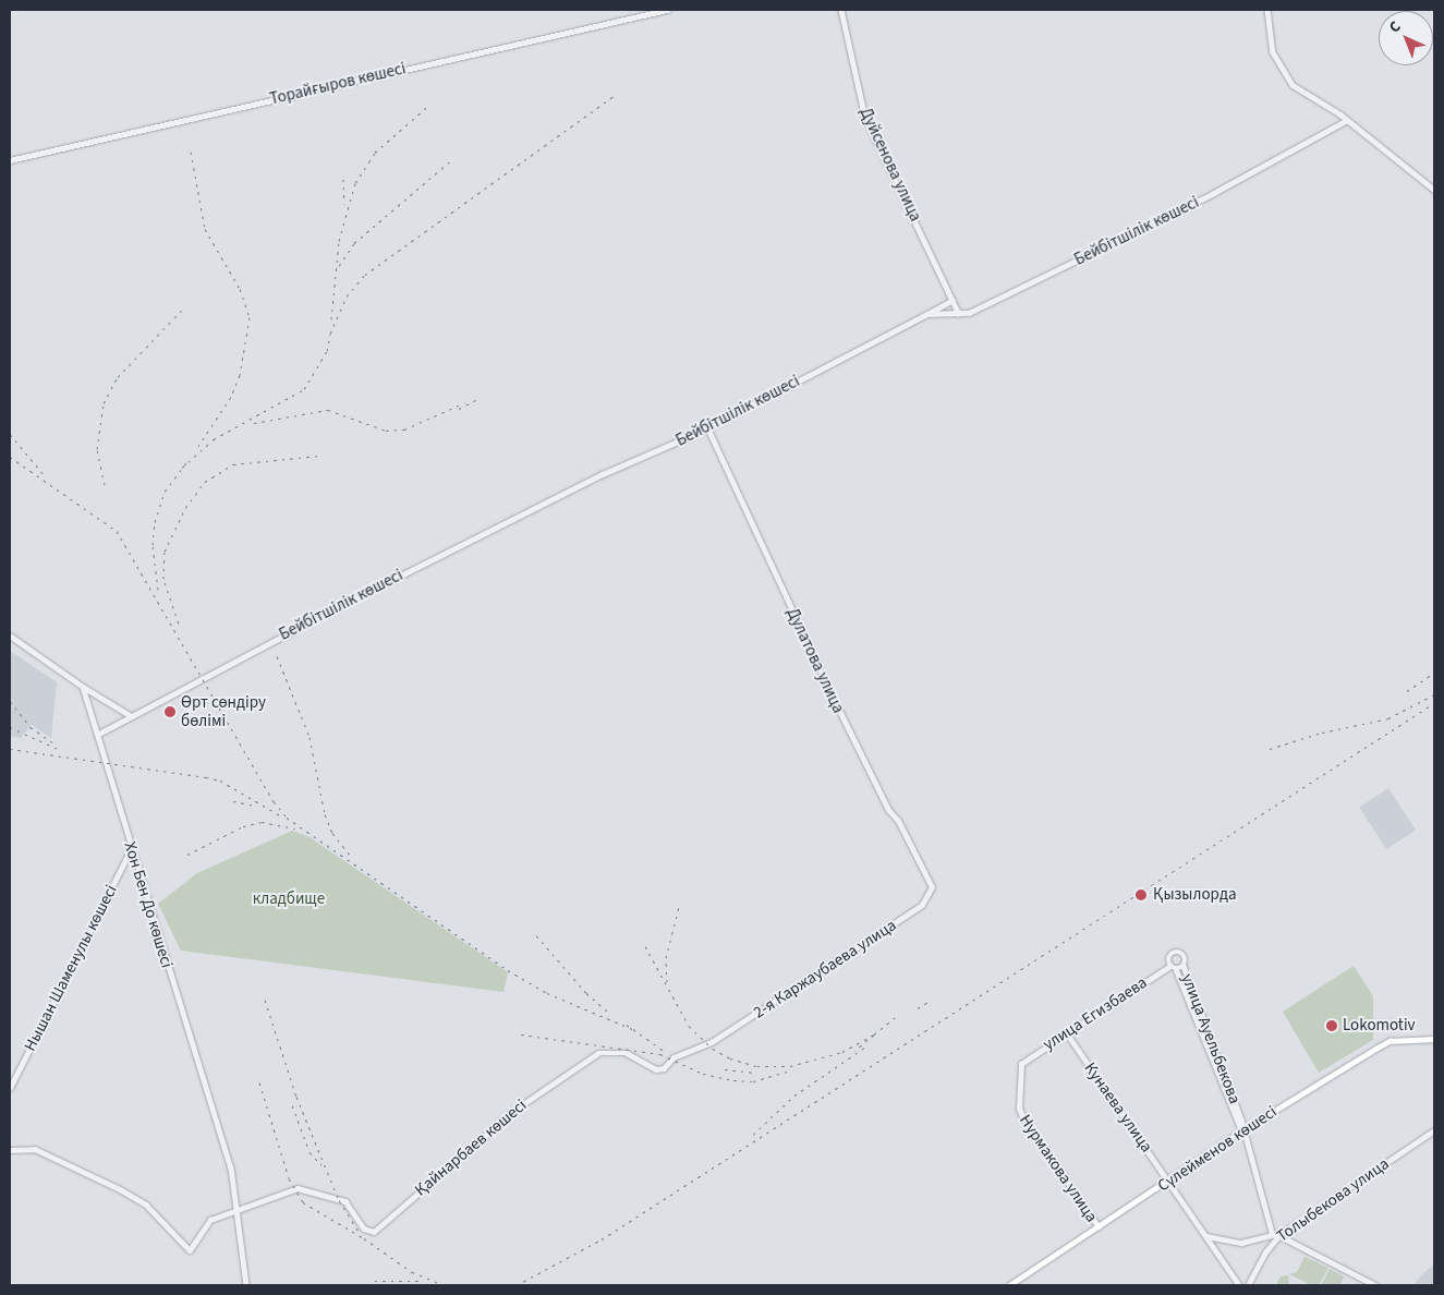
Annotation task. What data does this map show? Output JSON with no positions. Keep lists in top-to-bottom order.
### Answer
{
  "streets": {
    "main road": ["Сүлейменов көшесі"],
    "street": [
      "Торайғыров көшесі",
      "Дуйсенова улица",
      "Бейбітшілік көшесі",
      "Дулатова улица",
      "Хон Бен До көшесі",
      "Нышан Шаменулы көшесі",
      "2-я Каржаубаева улица",
      "улица Егизбаева",
      "улица Ауельбекова",
      "Кунаева улица",
      "Қайнарбаев көшесі",
      "Нурмакова улица",
      "Толыбекова улица"
    ]
  },
  "crossings": [
    ["Дуйсенова улица", "Бейбітшілік көшесі"],
    ["Бейбітшілік көшесі", "Дулатова улица"],
    ["Бейбітшілік көшесі", "Хон Бен До көшесі"],
    ["Дулатова улица", "2-я Каржаубаева улица"],
    ["Хон Бен До көшесі", "Нышан Шаменулы көшесі"],
    ["Хон Бен До көшесі", "Қайнарбаев көшесі"],
    ["2-я Каржаубаева улица", "Қайнарбаев көшесі"],
    ["улица Егизбаева", "улица Ауельбекова"],
    ["улица Егизбаева", "Кунаева улица"],
    ["улица Егизбаева", "Нурмакова улица"],
    ["улица Ауельбекова", "Сүлейменов көшесі"],
    ["улица Ауельбекова", "Толыбекова улица"],
    ["Кунаева улица", "Сүлейменов көшесі"],
    ["Сүлейменов көшесі", "Нурмакова улица"]
  ],
  "parks": ["кладбище"],
  "places": ["Өрт сөндіру бөлімі", "Қызылорда", "Lokomotiv"],
  "north": "top left"
}
